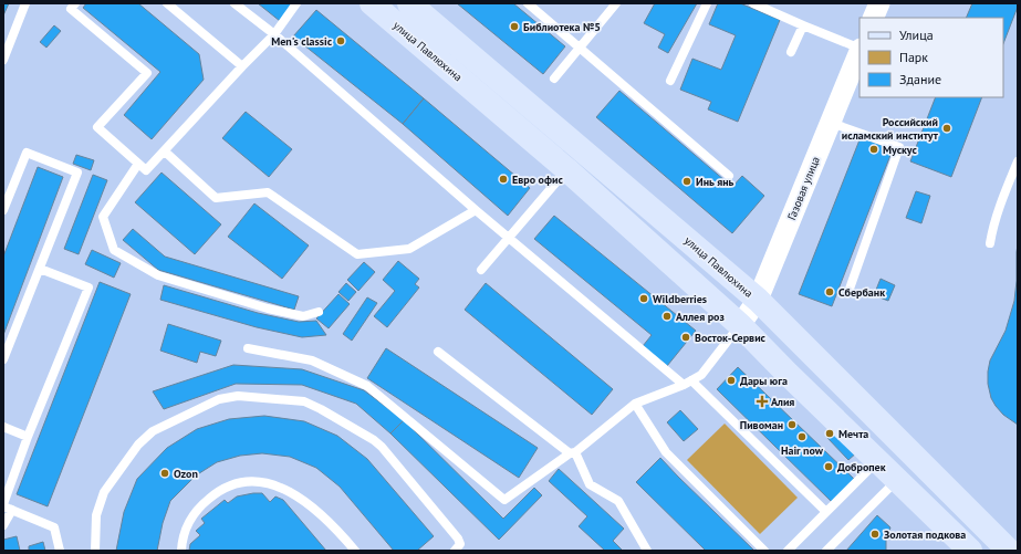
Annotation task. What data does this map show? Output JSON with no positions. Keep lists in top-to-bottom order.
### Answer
{
  "streets": {
    "main road": ["улица Павлюхина"],
    "street": ["Газовая улица"]
  },
  "crossings": [
    ["улица Павлюхина", "Газовая улица"]
  ],
  "places": {
    "other": [
      "Библиотека №5",
      "Men's classic",
      "Российский исламский институт",
      "Мускус",
      "Евро офис",
      "Инь янь",
      "Сбербанк",
      "Wildberries",
      "Аллея роз",
      "Восток-Сервис",
      "Дары юга",
      "Пивоман",
      "Мечта",
      "Hair now",
      "Добропек",
      "Ozon",
      "Золотая подкова"
    ],
    "health": ["Алия"]
  },
  "legend": ["Улица", "Парк", "Здание"]
}
